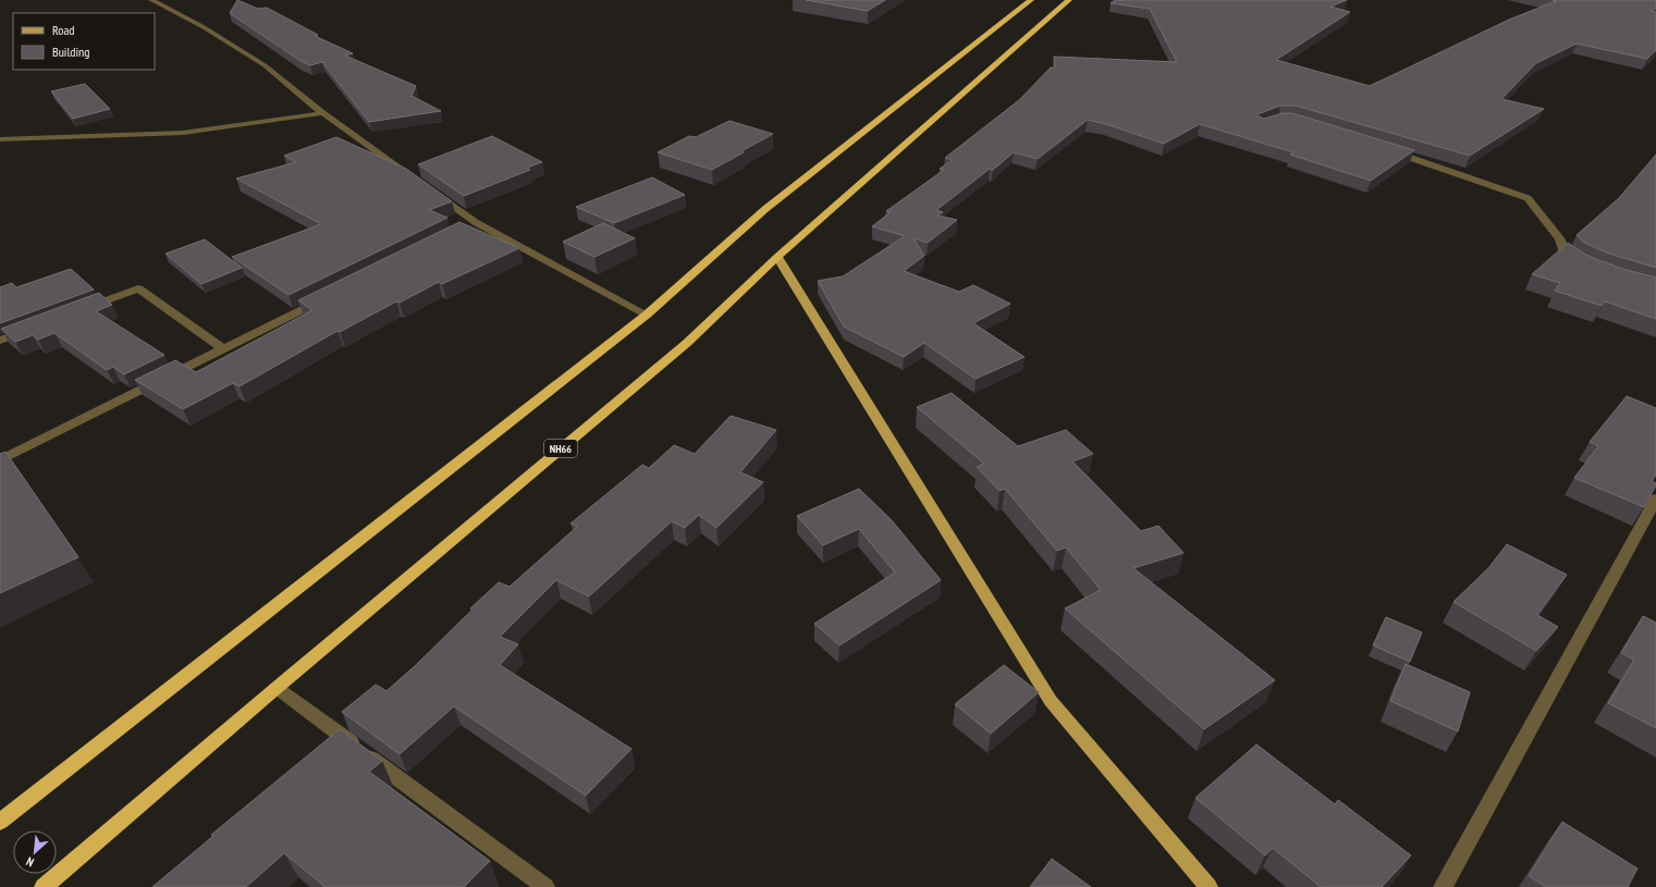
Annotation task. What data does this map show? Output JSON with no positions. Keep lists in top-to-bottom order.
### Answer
{
  "streets": {
    "highway": ["NH66"]
  },
  "legend": ["Road", "Building"],
  "north": "bottom left"
}
